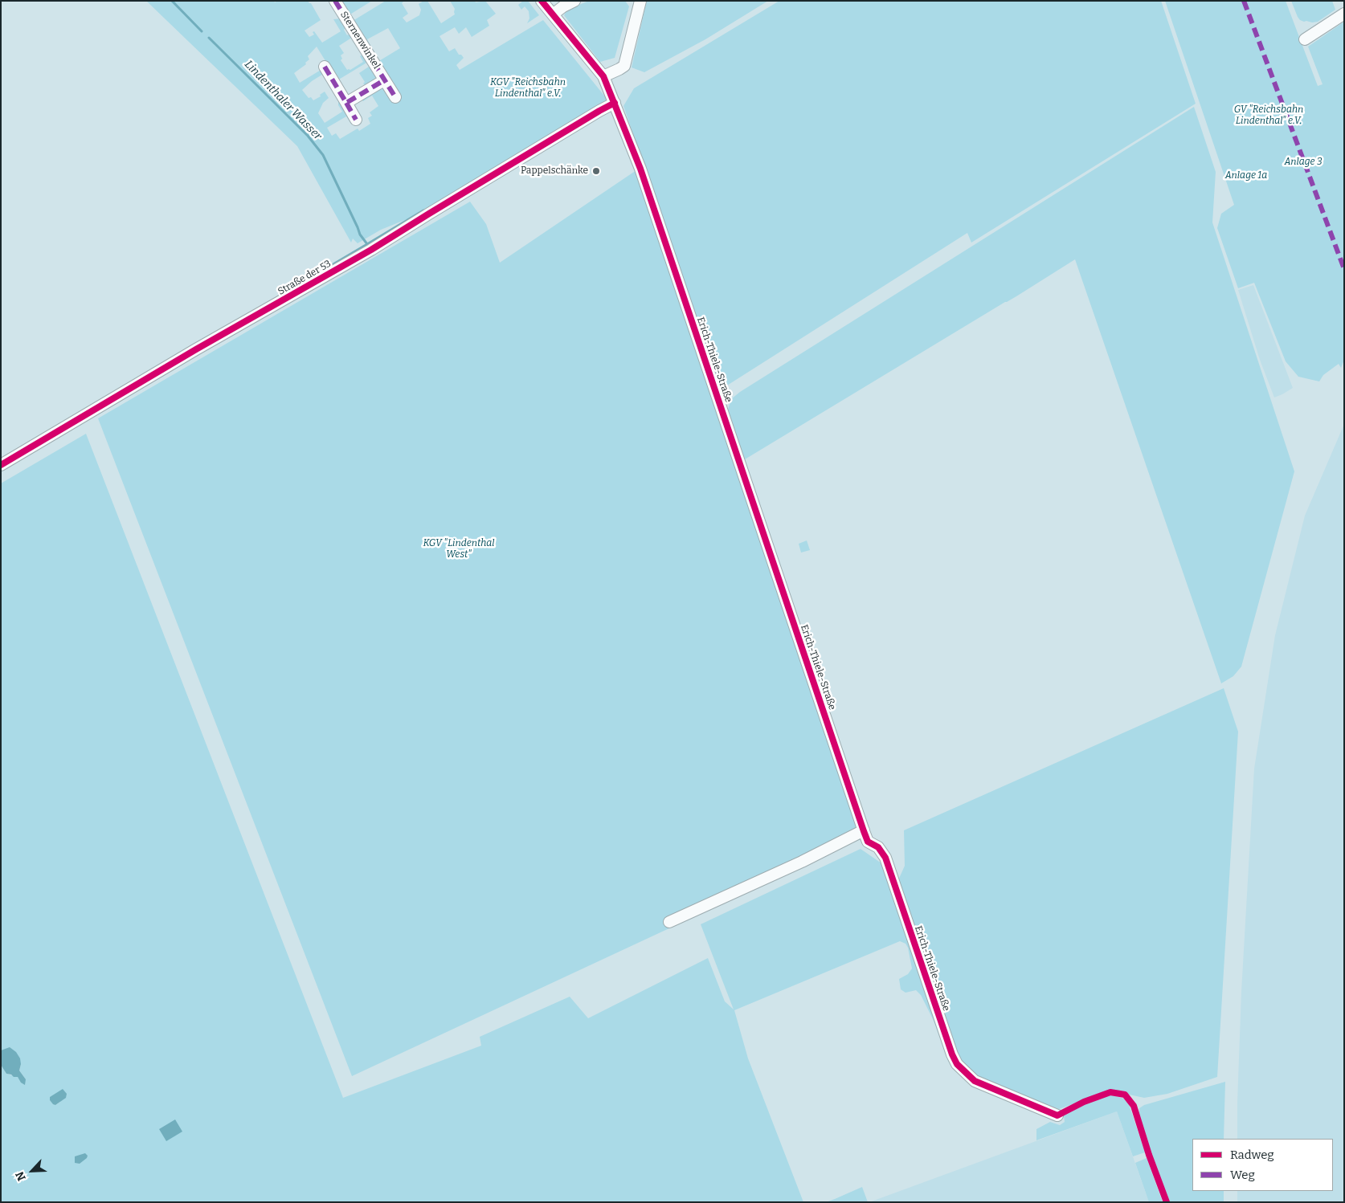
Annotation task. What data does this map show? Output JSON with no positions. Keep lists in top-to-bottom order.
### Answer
{
  "streets": {
    "street": ["Sternenwinkel", "Straße der 53", "Erich-Thiele-Straße"]
  },
  "crossings": [
    ["Straße der 53", "Erich-Thiele-Straße"]
  ],
  "water": ["Lindenthaler Wasser"],
  "parks": [
    "KGV \"Reichsbahn Lindenthal\" e.V.",
    "GV \"Reichsbahn Lindenthal\" e.V.",
    "Anlage 3",
    "Anlage 1a",
    "KGV \"Lindenthal West\""
  ],
  "places": ["Pappelschänke"],
  "legend": ["Radweg", "Weg"],
  "north": "bottom left"
}
